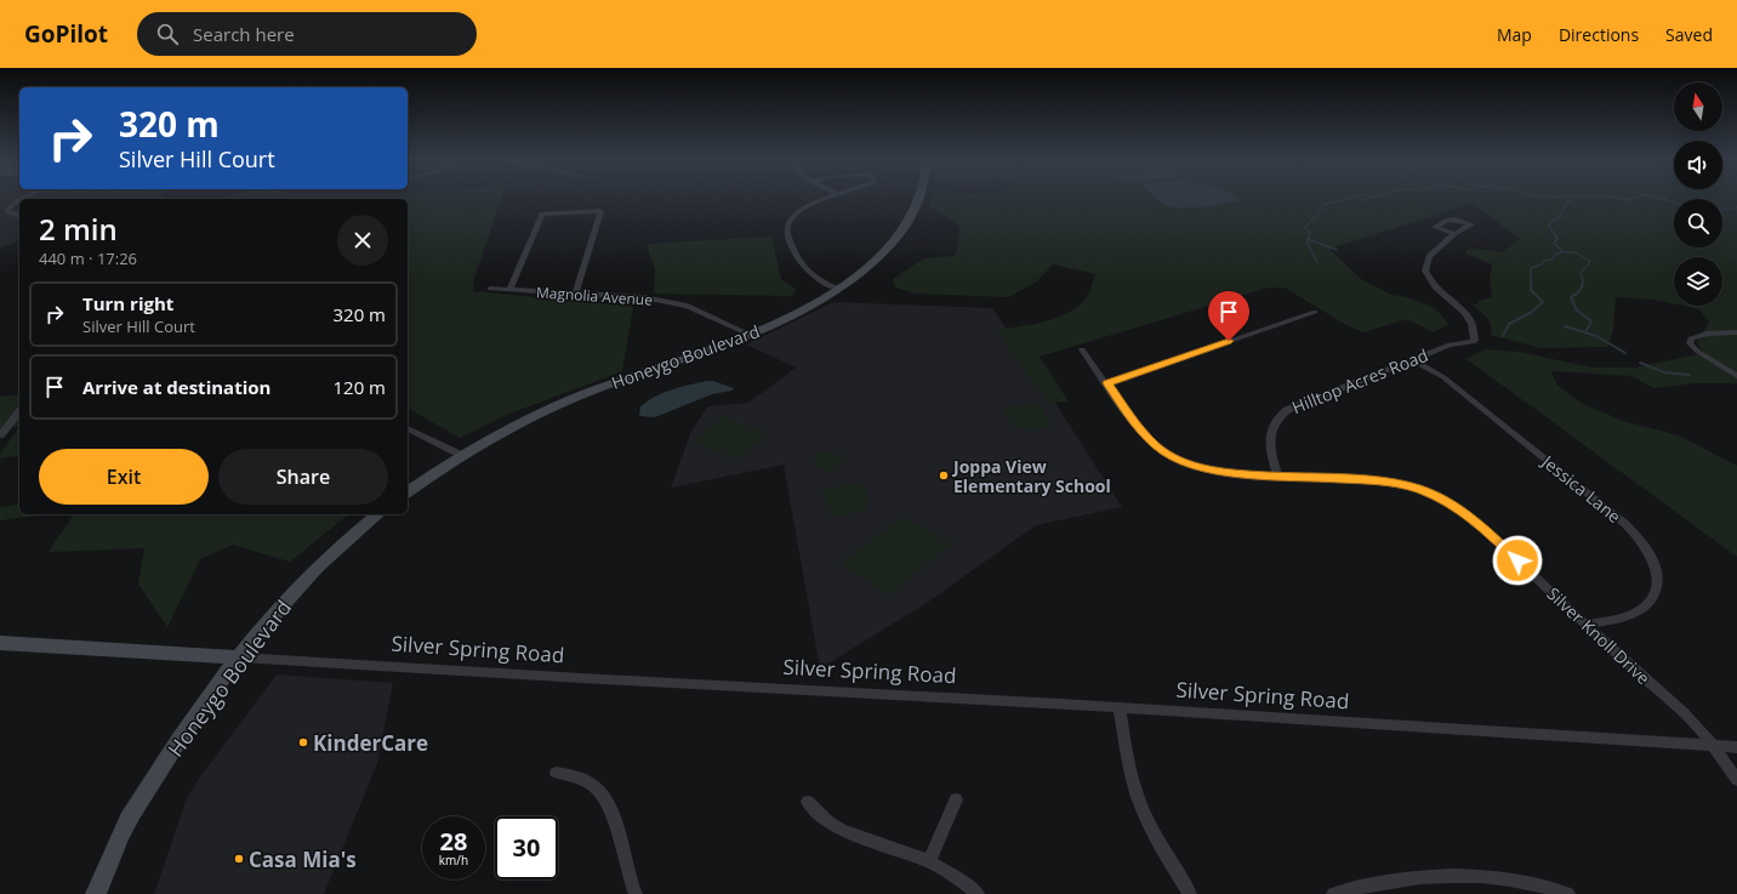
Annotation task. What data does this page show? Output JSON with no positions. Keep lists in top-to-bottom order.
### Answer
{
  "streets": {
    "main road": ["Honeygo Boulevard", "Silver Spring Road"],
    "street": [
      "Magnolia Avenue",
      "Hilltop Acres Road",
      "Jessica Lane",
      "Silver Knoll Drive"
    ]
  },
  "crossings": [
    ["Magnolia Avenue", "Honeygo Boulevard"],
    ["Honeygo Boulevard", "Silver Spring Road"],
    ["Hilltop Acres Road", "Jessica Lane"],
    ["Hilltop Acres Road", "Silver Knoll Drive"],
    ["Jessica Lane", "Silver Knoll Drive"],
    ["Silver Knoll Drive", "Silver Spring Road"]
  ],
  "places": ["Joppa View Elementary School", "KinderCare", "Casa Mia's"],
  "north": "top",
  "page": {
    "header": "GoPilot",
    "search": "Search here",
    "nav": ["Map", "Directions", "Saved"],
    "turn": ["320 m", "Silver Hill Court"],
    "heading": ["2 min", "440 m · 17:26"],
    "list": [
      {
        "name": "Turn right",
        "note": "Silver Hill Court",
        "value": "320 m"
      },
      {
        "name": "Arrive at destination",
        "value": "120 m"
      }
    ],
    "buttons": ["Exit", "Share"],
    "speed": "28 km/h",
    "limit": "30"
  }
}
